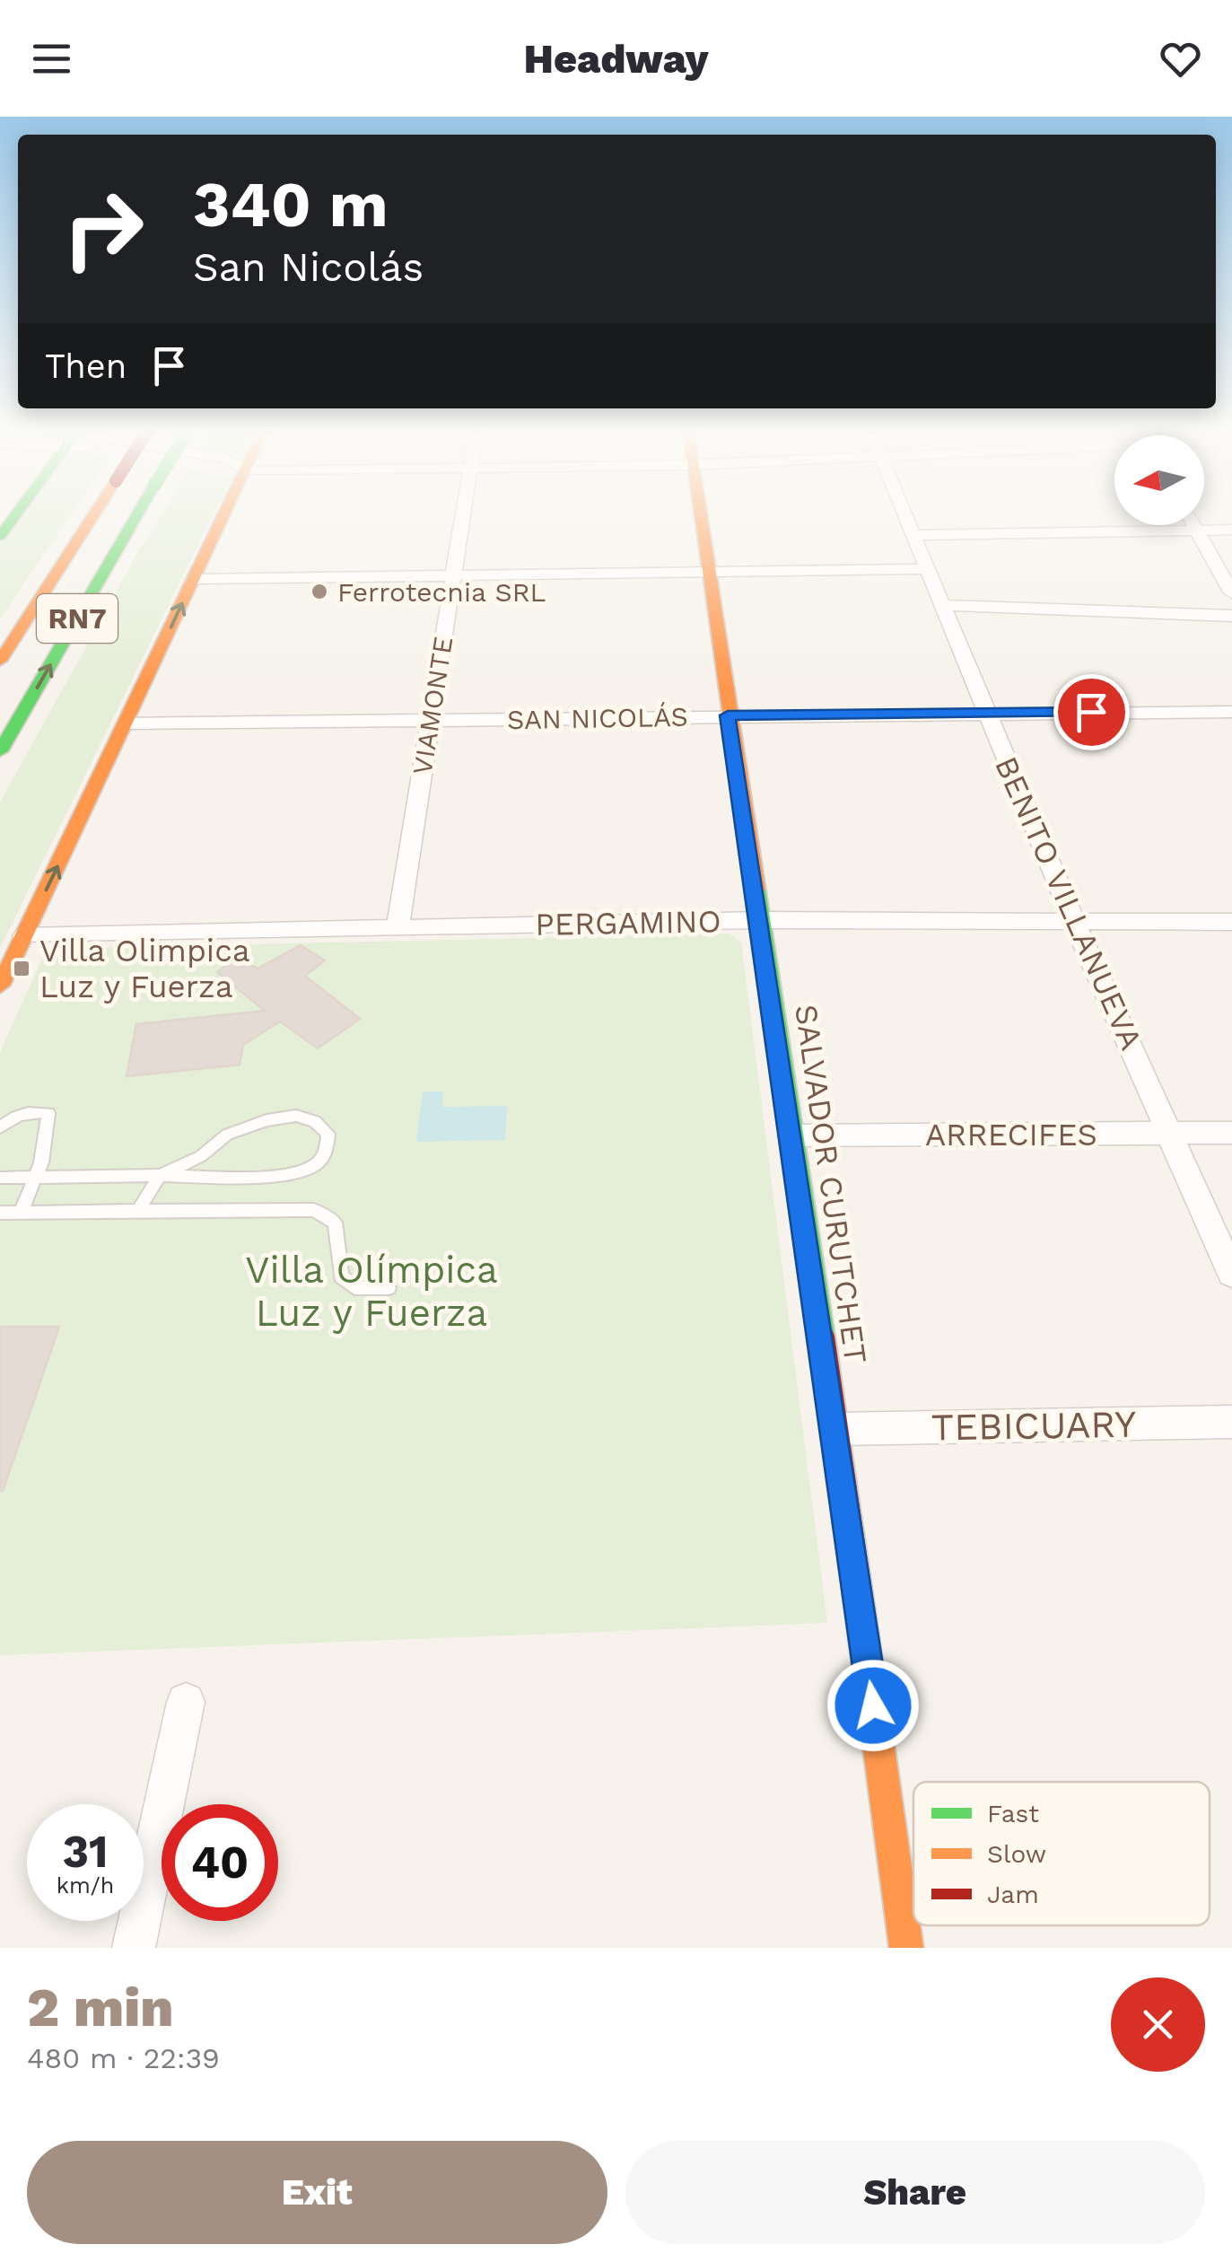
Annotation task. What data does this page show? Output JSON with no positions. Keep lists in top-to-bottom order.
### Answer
{
  "streets": {
    "main road": ["RN7", "SALVADOR CURUTCHET"],
    "street": [
      "VIAMONTE",
      "SAN NICOLÁS",
      "BENITO VILLANUEVA",
      "PERGAMINO",
      "ARRECIFES",
      "TEBICUARY"
    ]
  },
  "crossings": [
    ["VIAMONTE", "SAN NICOLÁS"],
    ["VIAMONTE", "PERGAMINO"],
    ["SAN NICOLÁS", "BENITO VILLANUEVA"],
    ["SAN NICOLÁS", "SALVADOR CURUTCHET"],
    ["BENITO VILLANUEVA", "PERGAMINO"],
    ["BENITO VILLANUEVA", "ARRECIFES"],
    ["PERGAMINO", "SALVADOR CURUTCHET"],
    ["ARRECIFES", "SALVADOR CURUTCHET"],
    ["SALVADOR CURUTCHET", "TEBICUARY"]
  ],
  "parks": ["Villa Olímpica Luz y Fuerza"],
  "places": {
    "other": ["Ferrotecnia SRL"],
    "transit": ["Villa Olimpica Luz y Fuerza"]
  },
  "legend": ["Fast", "Slow", "Jam"],
  "north": "left",
  "page": {
    "header": "Headway",
    "turn": ["340 m", "San Nicolás"],
    "then": "Then",
    "speed": "31 km/h",
    "limit": "40",
    "heading": ["2 min", "480 m · 22:39"],
    "buttons": ["Exit", "Share"]
  }
}
